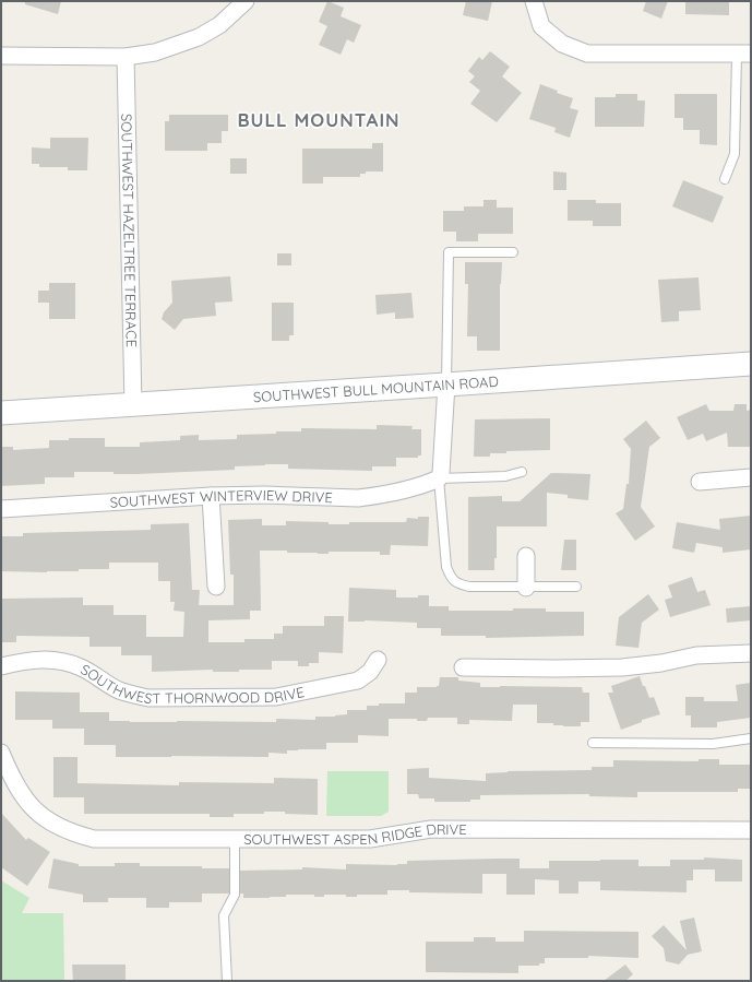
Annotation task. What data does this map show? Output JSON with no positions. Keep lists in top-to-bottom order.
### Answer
{
  "streets": {
    "main road": ["SOUTHWEST BULL MOUNTAIN ROAD"],
    "street": [
      "SOUTHWEST HAZELTREE TERRACE",
      "SOUTHWEST WINTERVIEW DRIVE",
      "SOUTHWEST THORNWOOD DRIVE",
      "SOUTHWEST ASPEN RIDGE DRIVE"
    ]
  },
  "crossings": [
    ["SOUTHWEST HAZELTREE TERRACE", "SOUTHWEST BULL MOUNTAIN ROAD"]
  ],
  "districts": ["BULL MOUNTAIN"]
}
